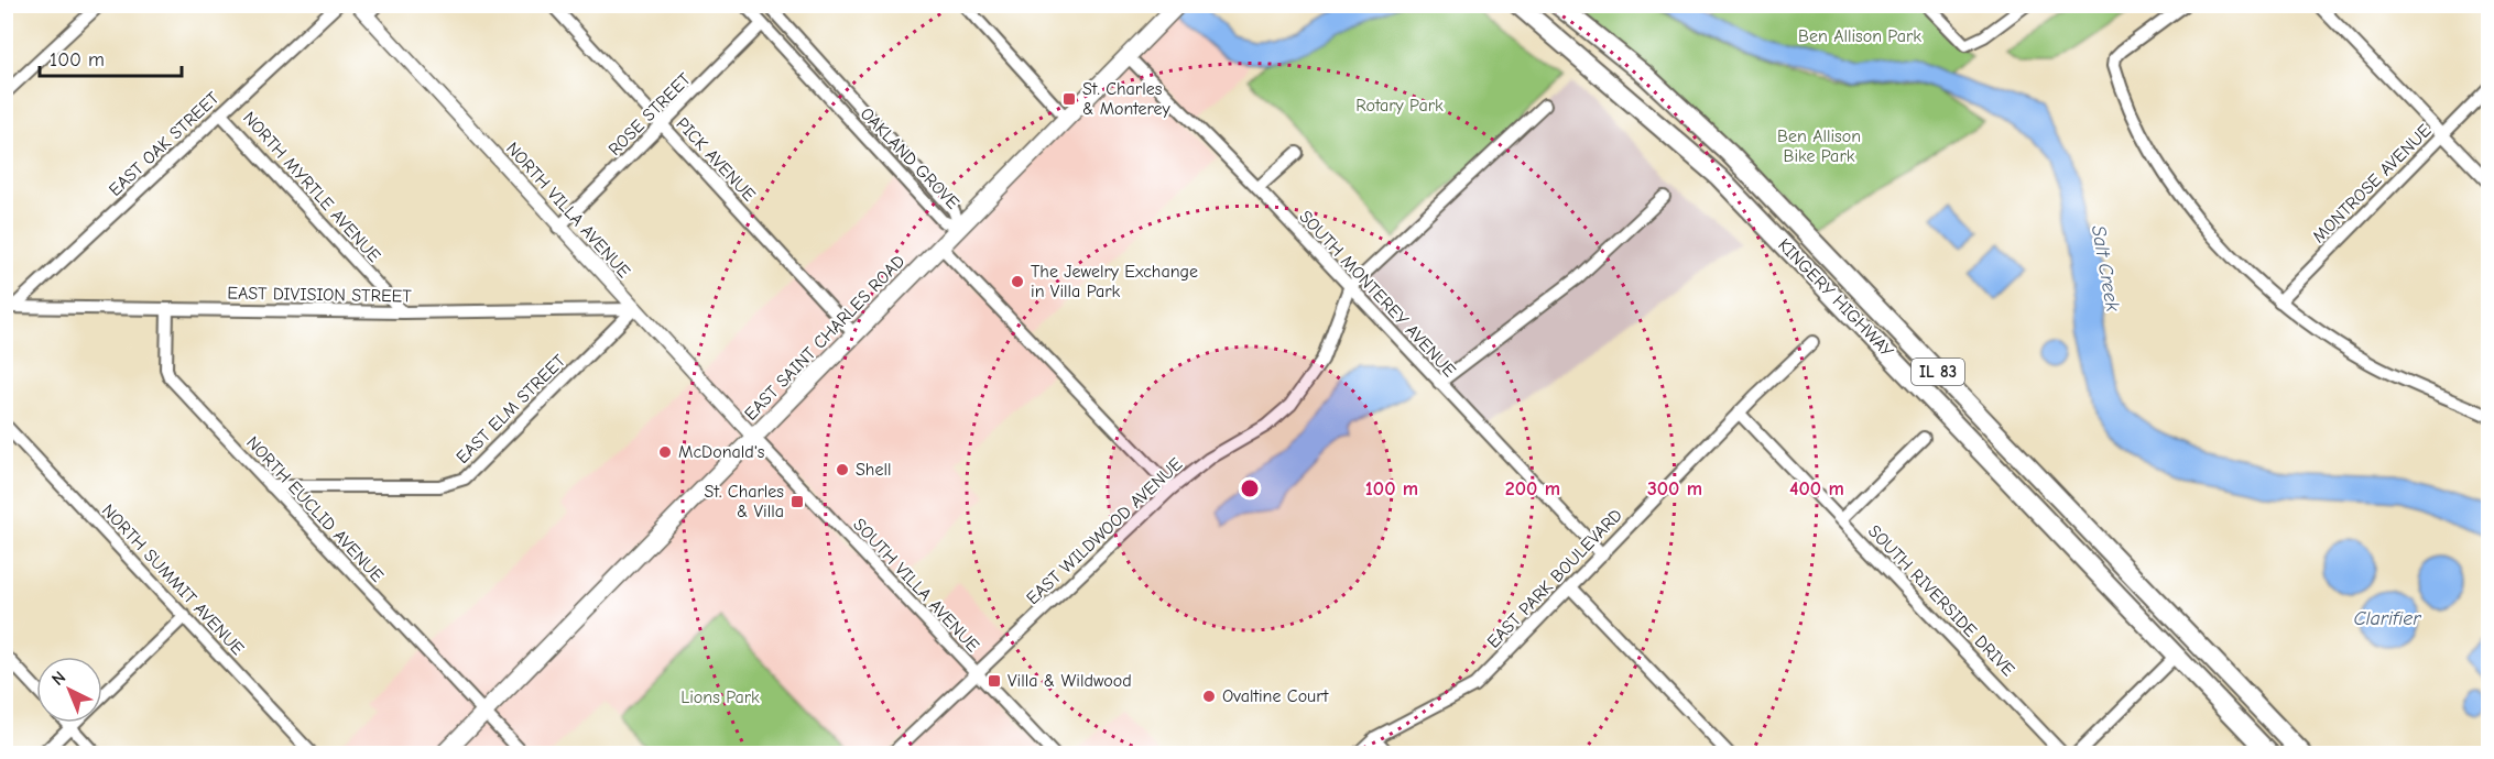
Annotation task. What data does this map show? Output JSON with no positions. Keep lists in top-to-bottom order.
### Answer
{
  "streets": {
    "highway": ["KINGERY HIGHWAY", "IL 83"],
    "main road": ["EAST SAINT CHARLES ROAD"],
    "street": [
      "ROSE STREET",
      "EAST OAK STREET",
      "OAKLAND GROVE",
      "PICK AVENUE",
      "MONTROSE AVENUE",
      "NORTH MYRTLE AVENUE",
      "NORTH VILLA AVENUE",
      "SOUTH MONTEREY AVENUE",
      "EAST DIVISION STREET",
      "EAST ELM STREET",
      "NORTH EUCLID AVENUE",
      "EAST WILDWOOD AVENUE",
      "EAST PARK BOULEVARD",
      "NORTH SUMMIT AVENUE",
      "SOUTH VILLA AVENUE",
      "SOUTH RIVERSIDE DRIVE"
    ]
  },
  "crossings": [
    ["ROSE STREET", "OAKLAND GROVE"],
    ["ROSE STREET", "PICK AVENUE"],
    ["ROSE STREET", "NORTH VILLA AVENUE"],
    ["EAST OAK STREET", "NORTH MYRTLE AVENUE"],
    ["EAST OAK STREET", "EAST DIVISION STREET"],
    ["OAKLAND GROVE", "EAST SAINT CHARLES ROAD"],
    ["PICK AVENUE", "EAST SAINT CHARLES ROAD"],
    ["NORTH MYRTLE AVENUE", "EAST DIVISION STREET"],
    ["NORTH VILLA AVENUE", "EAST DIVISION STREET"],
    ["NORTH VILLA AVENUE", "EAST SAINT CHARLES ROAD"],
    ["NORTH VILLA AVENUE", "EAST ELM STREET"],
    ["NORTH VILLA AVENUE", "SOUTH VILLA AVENUE"],
    ["SOUTH MONTEREY AVENUE", "EAST SAINT CHARLES ROAD"],
    ["SOUTH MONTEREY AVENUE", "EAST WILDWOOD AVENUE"],
    ["SOUTH MONTEREY AVENUE", "EAST PARK BOULEVARD"],
    ["EAST DIVISION STREET", "EAST ELM STREET"],
    ["EAST DIVISION STREET", "NORTH EUCLID AVENUE"],
    ["EAST SAINT CHARLES ROAD", "NORTH EUCLID AVENUE"],
    ["EAST SAINT CHARLES ROAD", "SOUTH VILLA AVENUE"],
    ["EAST ELM STREET", "NORTH EUCLID AVENUE"],
    ["EAST WILDWOOD AVENUE", "SOUTH VILLA AVENUE"],
    ["EAST PARK BOULEVARD", "SOUTH RIVERSIDE DRIVE"]
  ],
  "water": ["Salt Creek", "Clarifier"],
  "parks": [
    "Ben Allison Park",
    "Rotary Park",
    "Ben Allison Bike Park",
    "Lions Park"
  ],
  "places": {
    "transit": ["St. Charles & Monterey", "St. Charles & Villa", "Villa & Wildwood"],
    "other": [
      "The Jewelry Exchange in Villa Park",
      "McDonald's",
      "Shell",
      "Ovaltine Court"
    ]
  },
  "scale_bar": "100 m",
  "north": "top left",
  "rings": [
    "100 m",
    "200 m",
    "300 m",
    "400 m"
  ]
}
